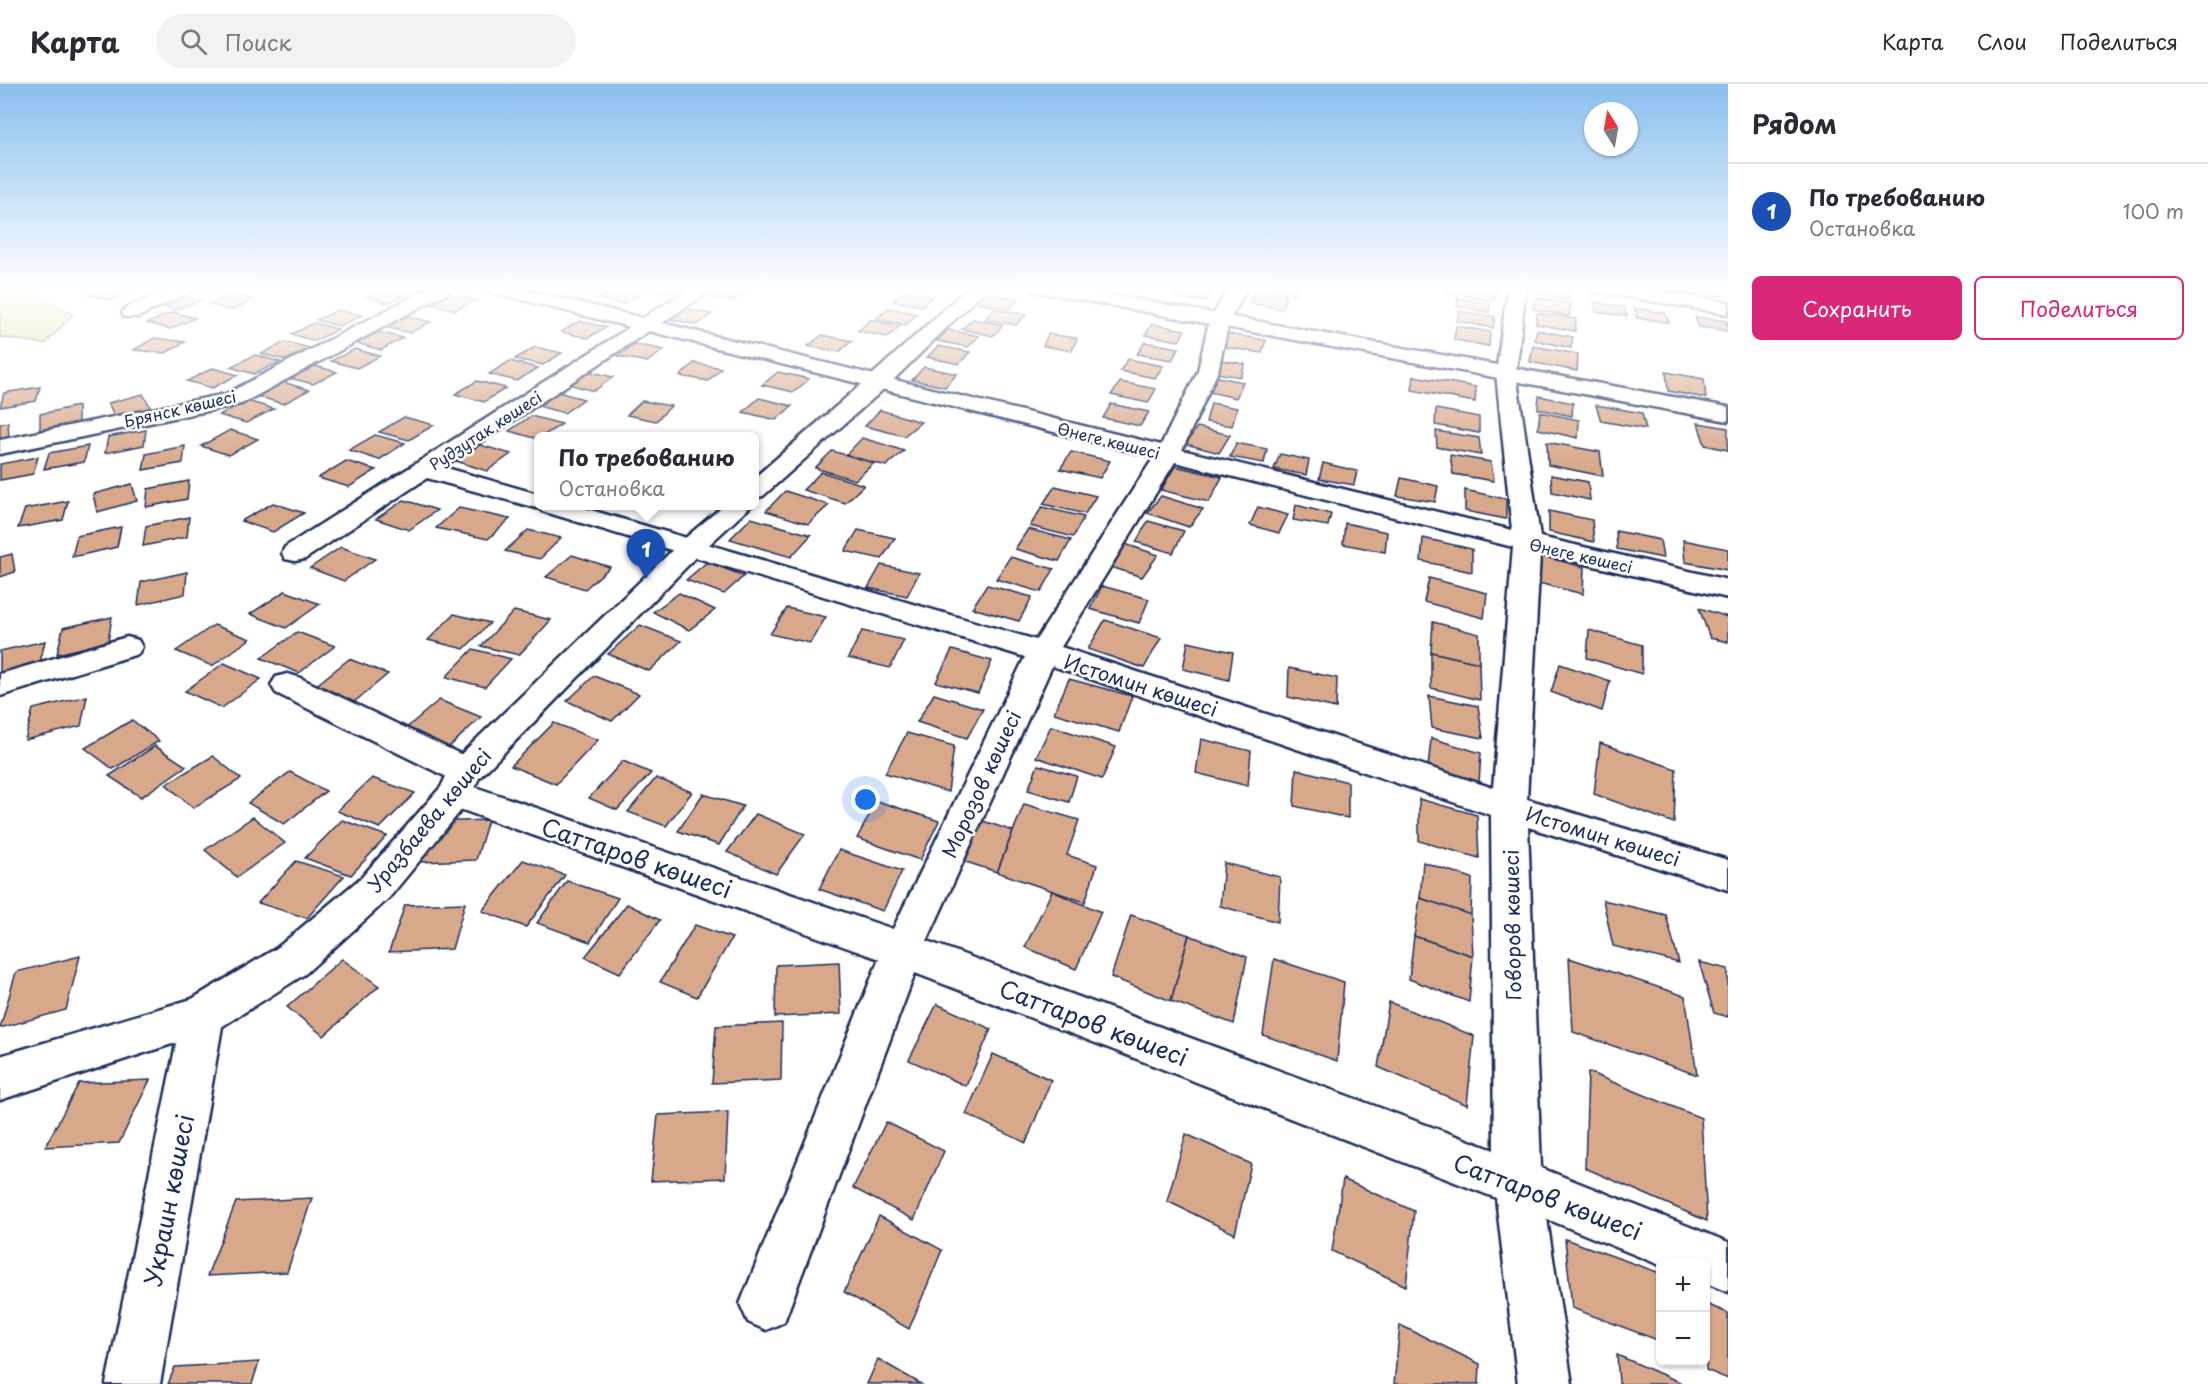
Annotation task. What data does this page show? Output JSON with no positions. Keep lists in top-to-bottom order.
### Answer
{
  "streets": {
    "street": [
      "Брянск көшесі",
      "Рудзутак көшесі",
      "Өнеге көшесі",
      "Истомин көшесі",
      "Морозов көшесі",
      "Уразбаева көшесі",
      "Саттаров көшесі",
      "Говоров көшесі",
      "Украин көшесі"
    ]
  },
  "crossings": [
    ["Өнеге көшесі", "Морозов көшесі"],
    ["Өнеге көшесі", "Говоров көшесі"],
    ["Истомин көшесі", "Морозов көшесі"],
    ["Истомин көшесі", "Уразбаева көшесі"],
    ["Истомин көшесі", "Говоров көшесі"],
    ["Морозов көшесі", "Саттаров көшесі"],
    ["Уразбаева көшесі", "Саттаров көшесі"],
    ["Уразбаева көшесі", "Украин көшесі"],
    ["Саттаров көшесі", "Говоров көшесі"]
  ],
  "north": "top",
  "page": {
    "header": "Карта",
    "search": "Поиск",
    "nav": ["Карта", "Слои", "Поделиться"],
    "heading": "Рядом",
    "list": [
      {
        "mark": "1",
        "name": "По требованию",
        "note": "Остановка",
        "value": "100 m"
      }
    ],
    "buttons": ["Сохранить", "Поделиться"],
    "popup": ["По требованию", "Остановка"],
    "pins": "1",
    "map_buttons": ["+", "−"]
  }
}
